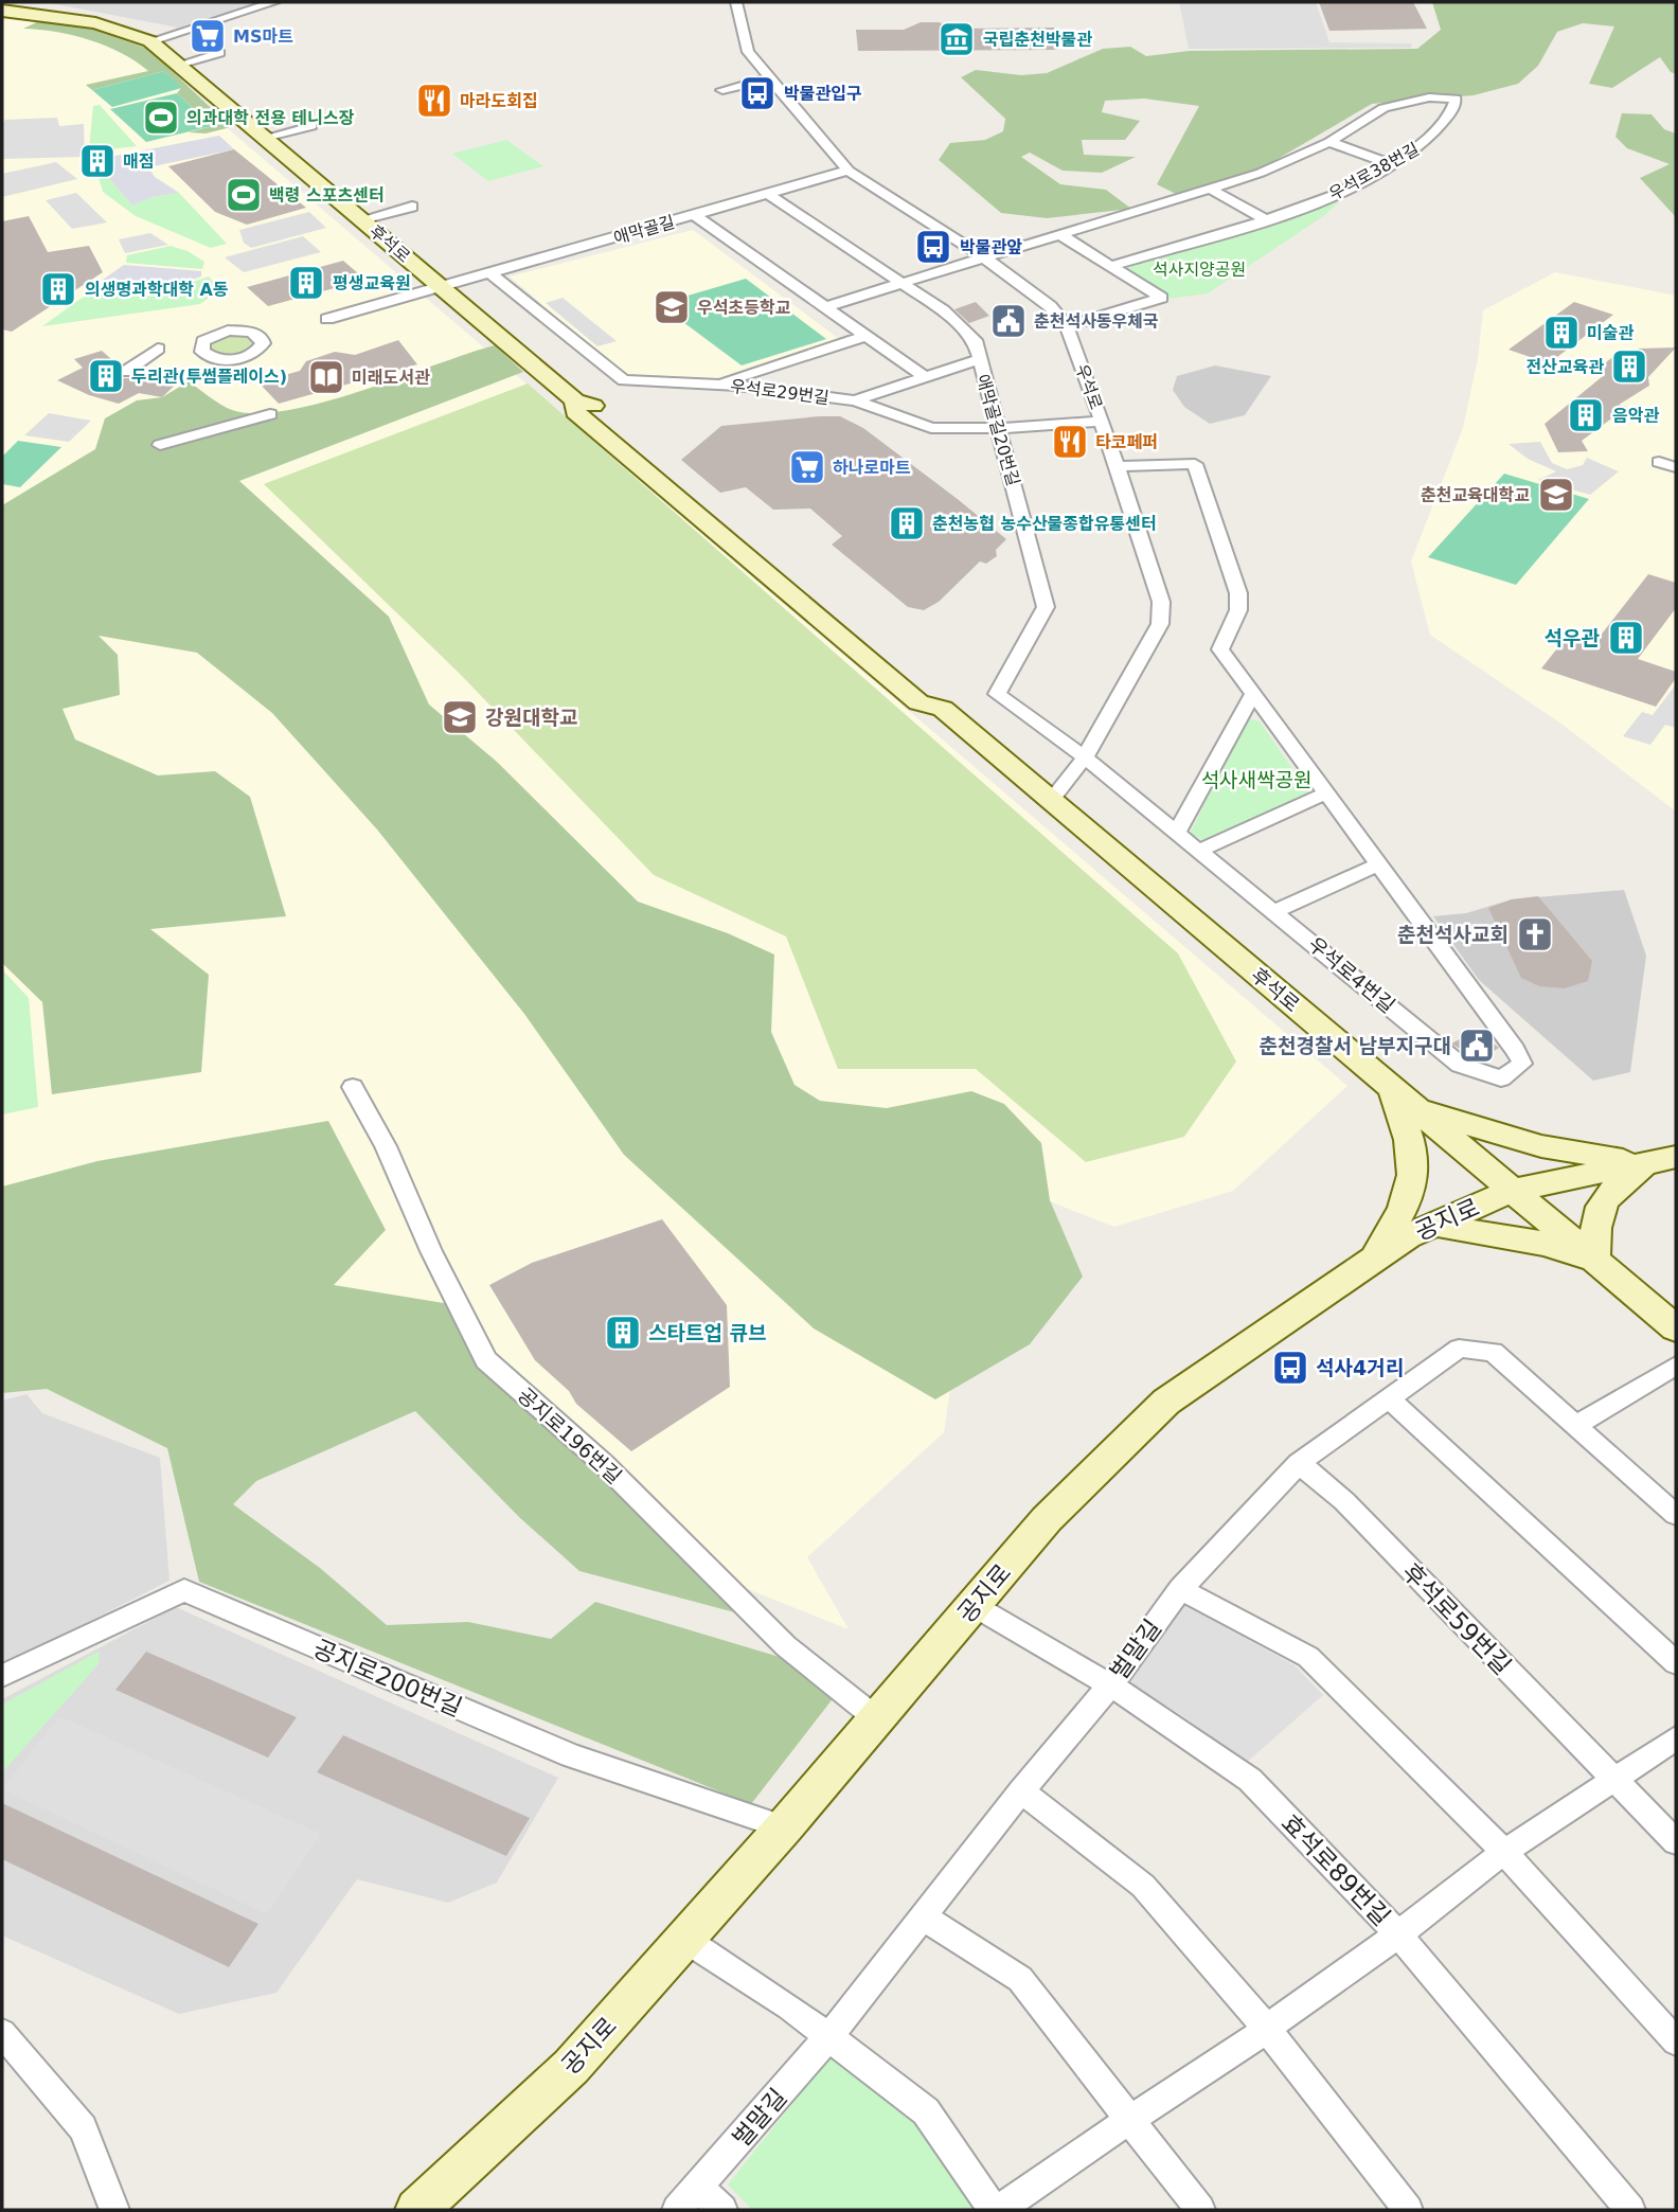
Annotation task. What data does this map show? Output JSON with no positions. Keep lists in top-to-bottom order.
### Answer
{
  "streets": {
    "street": [
      "우석로38번길",
      "애막골길",
      "후석로",
      "우석로",
      "우석로29번길",
      "애막골길20번길",
      "우석로4번길",
      "공지로",
      "공지로196번길",
      "후석로59번길",
      "벌말길",
      "공지로200번길",
      "효석로89번길"
    ]
  },
  "crossings": [
    ["우석로38번길", "우석로"],
    ["우석로38번길", "애막골길20번길"],
    ["애막골길", "후석로"],
    ["애막골길", "우석로"],
    ["애막골길", "우석로29번길"],
    ["애막골길", "애막골길20번길"],
    ["후석로", "우석로"],
    ["후석로", "공지로"],
    ["우석로", "우석로29번길"],
    ["우석로", "애막골길20번길"],
    ["우석로", "우석로4번길"],
    ["우석로29번길", "애막골길20번길"],
    ["애막골길20번길", "우석로4번길"],
    ["공지로", "공지로196번길"],
    ["공지로", "공지로200번길"],
    ["공지로", "효석로89번길"],
    ["후석로59번길", "벌말길"],
    ["벌말길", "효석로89번길"]
  ],
  "parks": ["석사지양공원", "석사새싹공원"],
  "places": {
    "supermarket": ["MS마트", "하나로마트"],
    "museum": ["국립춘천박물관"],
    "bus stop": ["박물관입구", "박물관앞", "석사4거리"],
    "restaurant": ["마라도회집", "타코페퍼"],
    "sports": ["의과대학 전용 테니스장", "백령 스포츠센터"],
    "building": [
      "매점",
      "평생교육원",
      "의생명과학대학 A동",
      "미술관",
      "전산교육관",
      "두리관(투썸플레이스)",
      "음악관",
      "춘천농협 농수산물종합유통센터",
      "석우관",
      "스타트업 큐브"
    ],
    "school or university": ["우석초등학교", "춘천교육대학교", "강원대학교"],
    "public building": ["춘천석사동우체국", "춘천경찰서 남부지구대"],
    "library": ["미래도서관"],
    "church": ["춘천석사교회"]
  }
}
